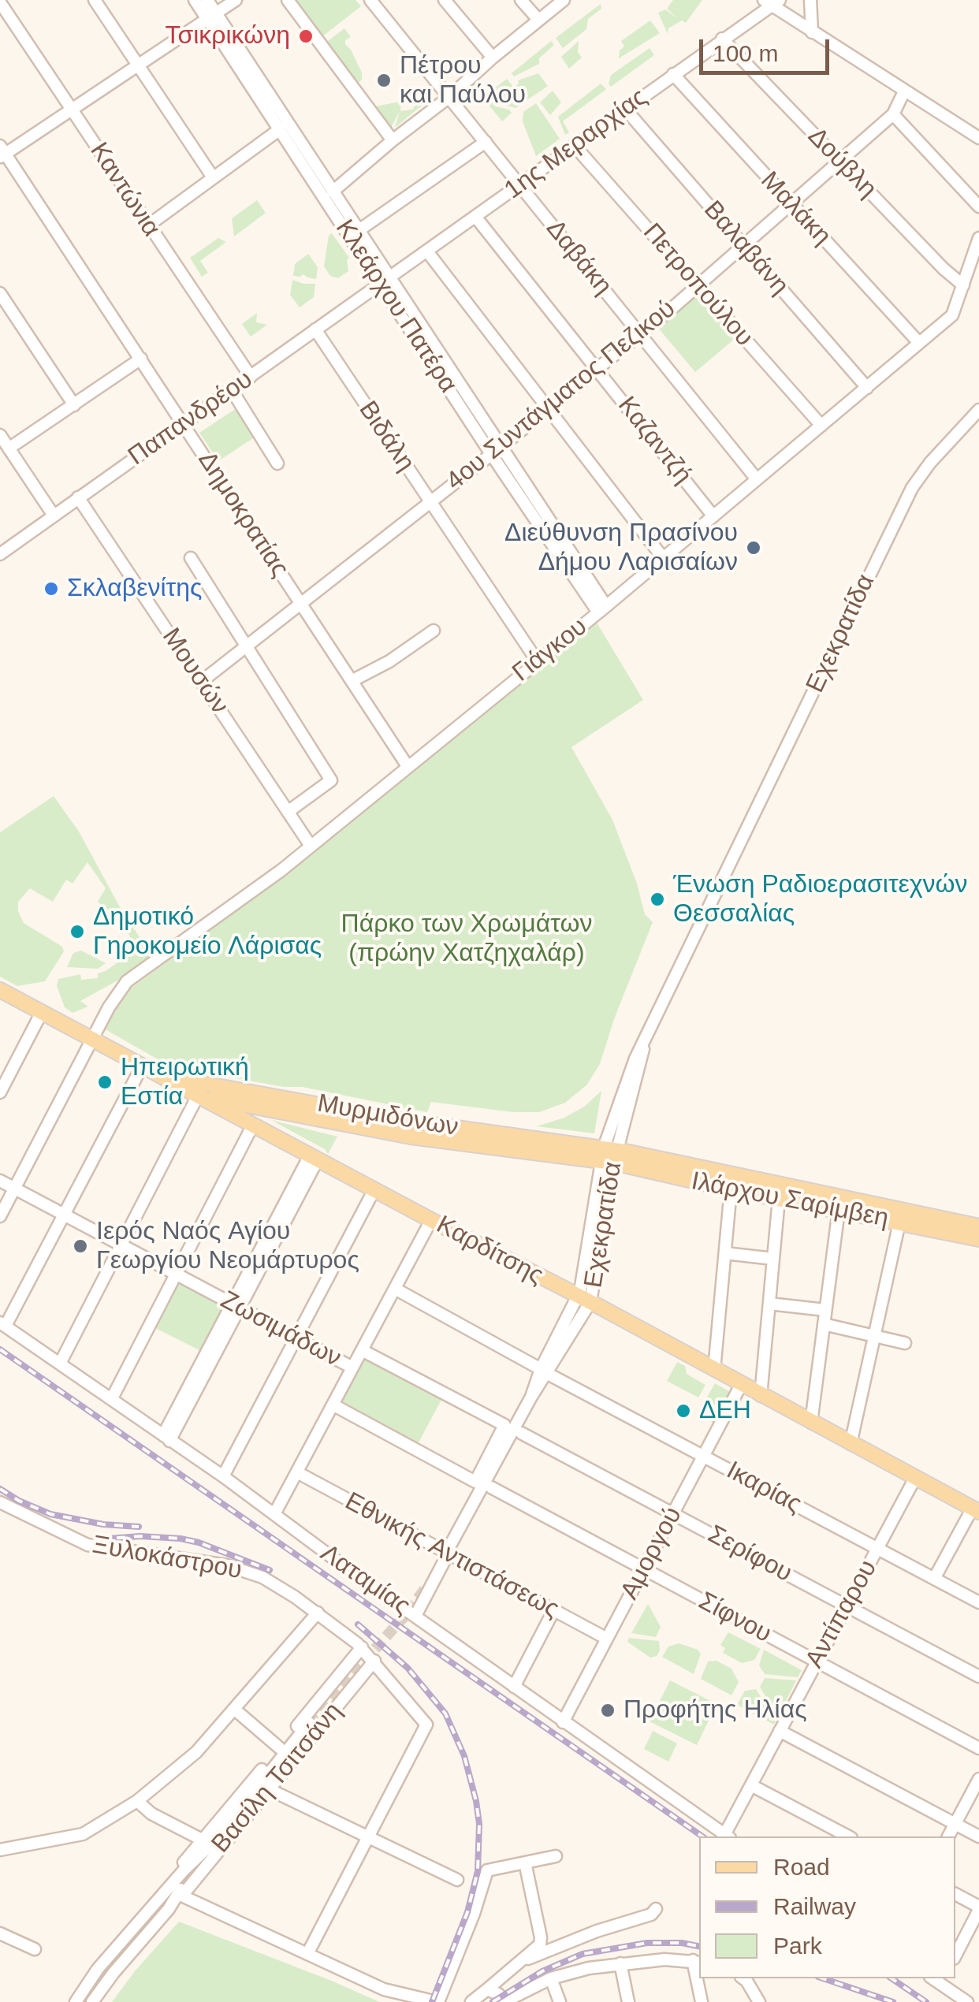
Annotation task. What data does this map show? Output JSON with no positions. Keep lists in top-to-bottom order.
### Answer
{
  "streets": {
    "main road": ["Μυρμιδόνων", "Ιλάρχου Σαρίμβεη", "Καρδίτσης"],
    "street": [
      "1ης Μεραρχίας",
      "Δούβλη",
      "Καντώνια",
      "Μαλάκη",
      "Βαλαβάνη",
      "Δαβάκη",
      "Πετροπούλου",
      "Κλεάρχου Πατέρα",
      "4ου Συντάγματος Πεζικού",
      "Παπανδρέου",
      "Βιδάλη",
      "Καζαντζή",
      "Δημοκρατίας",
      "Εχεκρατίδα",
      "Γιάγκου",
      "Μουσών",
      "Ζωσιμάδων",
      "Ικαρίας",
      "Αμοργού",
      "Σερίφου",
      "Εθνικής Αντιστάσεως",
      "Ξυλοκάστρου",
      "Λαταμίας",
      "Αντίπαρου",
      "Σίφνου",
      "Βασίλη Τσιτσάνη"
    ]
  },
  "crossings": [
    ["1ης Μεραρχίας", "Δούβλη"],
    ["1ης Μεραρχίας", "Μαλάκη"],
    ["1ης Μεραρχίας", "Βαλαβάνη"],
    ["1ης Μεραρχίας", "Δαβάκη"],
    ["1ης Μεραρχίας", "Πετροπούλου"],
    ["1ης Μεραρχίας", "Κλεάρχου Πατέρα"],
    ["1ης Μεραρχίας", "Παπανδρέου"],
    ["1ης Μεραρχίας", "Καζαντζή"],
    ["Δούβλη", "4ου Συντάγματος Πεζικού"],
    ["Δούβλη", "Γιάγκου"],
    ["Καντώνια", "Παπανδρέου"],
    ["Μαλάκη", "4ου Συντάγματος Πεζικού"],
    ["Μαλάκη", "Γιάγκου"],
    ["Βαλαβάνη", "4ου Συντάγματος Πεζικού"],
    ["Βαλαβάνη", "Γιάγκου"],
    ["Δαβάκη", "4ου Συντάγματος Πεζικού"],
    ["Δαβάκη", "Γιάγκου"],
    ["Πετροπούλου", "4ου Συντάγματος Πεζικού"],
    ["Πετροπούλου", "Γιάγκου"],
    ["Κλεάρχου Πατέρα", "4ου Συντάγματος Πεζικού"],
    ["Κλεάρχου Πατέρα", "Παπανδρέου"],
    ["Κλεάρχου Πατέρα", "Γιάγκου"],
    ["4ου Συντάγματος Πεζικού", "Βιδάλη"],
    ["4ου Συντάγματος Πεζικού", "Καζαντζή"],
    ["4ου Συντάγματος Πεζικού", "Δημοκρατίας"],
    ["4ου Συντάγματος Πεζικού", "Μουσών"],
    ["Παπανδρέου", "Βιδάλη"],
    ["Παπανδρέου", "Δημοκρατίας"],
    ["Παπανδρέου", "Μουσών"],
    ["Βιδάλη", "Γιάγκου"],
    ["Καζαντζή", "Γιάγκου"],
    ["Δημοκρατίας", "Γιάγκου"],
    ["Εχεκρατίδα", "Μυρμιδόνων"],
    ["Εχεκρατίδα", "Ιλάρχου Σαρίμβεη"],
    ["Εχεκρατίδα", "Καρδίτσης"],
    ["Εχεκρατίδα", "Ικαρίας"],
    ["Εχεκρατίδα", "Εθνικής Αντιστάσεως"],
    ["Εχεκρατίδα", "Λαταμίας"],
    ["Γιάγκου", "Μουσών"],
    ["Γιάγκου", "Καρδίτσης"],
    ["Γιάγκου", "Ζωσιμάδων"],
    ["Μυρμιδόνων", "Ιλάρχου Σαρίμβεη"],
    ["Μυρμιδόνων", "Καρδίτσης"],
    ["Καρδίτσης", "Αμοργού"],
    ["Καρδίτσης", "Αντίπαρου"],
    ["Ικαρίας", "Αμοργού"],
    ["Ικαρίας", "Αντίπαρου"],
    ["Αμοργού", "Σερίφου"],
    ["Αμοργού", "Εθνικής Αντιστάσεως"],
    ["Αμοργού", "Λαταμίας"],
    ["Αμοργού", "Σίφνου"],
    ["Σερίφου", "Αντίπαρου"],
    ["Ξυλοκάστρου", "Βασίλη Τσιτσάνη"],
    ["Λαταμίας", "Αντίπαρου"],
    ["Αντίπαρου", "Σίφνου"]
  ],
  "parks": ["Πάρκο των Χρωμάτων (πρώην Χατζηχαλάρ)"],
  "places": [
    "Τσικρικώνη",
    "Πέτρου και Παύλου",
    "Διεύθυνση Πρασίνου Δήμου Λαρισαίων",
    "Σκλαβενίτης",
    "Ένωση Ραδιοερασιτεχνών Θεσσαλίας",
    "Δημοτικό Γηροκομείο Λάρισας",
    "Ηπειρωτική Εστία",
    "Ιερός Ναός Αγίου Γεωργίου Νεομάρτυρος",
    "ΔΕΗ",
    "Προφήτης Ηλίας"
  ],
  "legend": ["Road", "Railway", "Park"],
  "scale_bar": "100 m"
}
